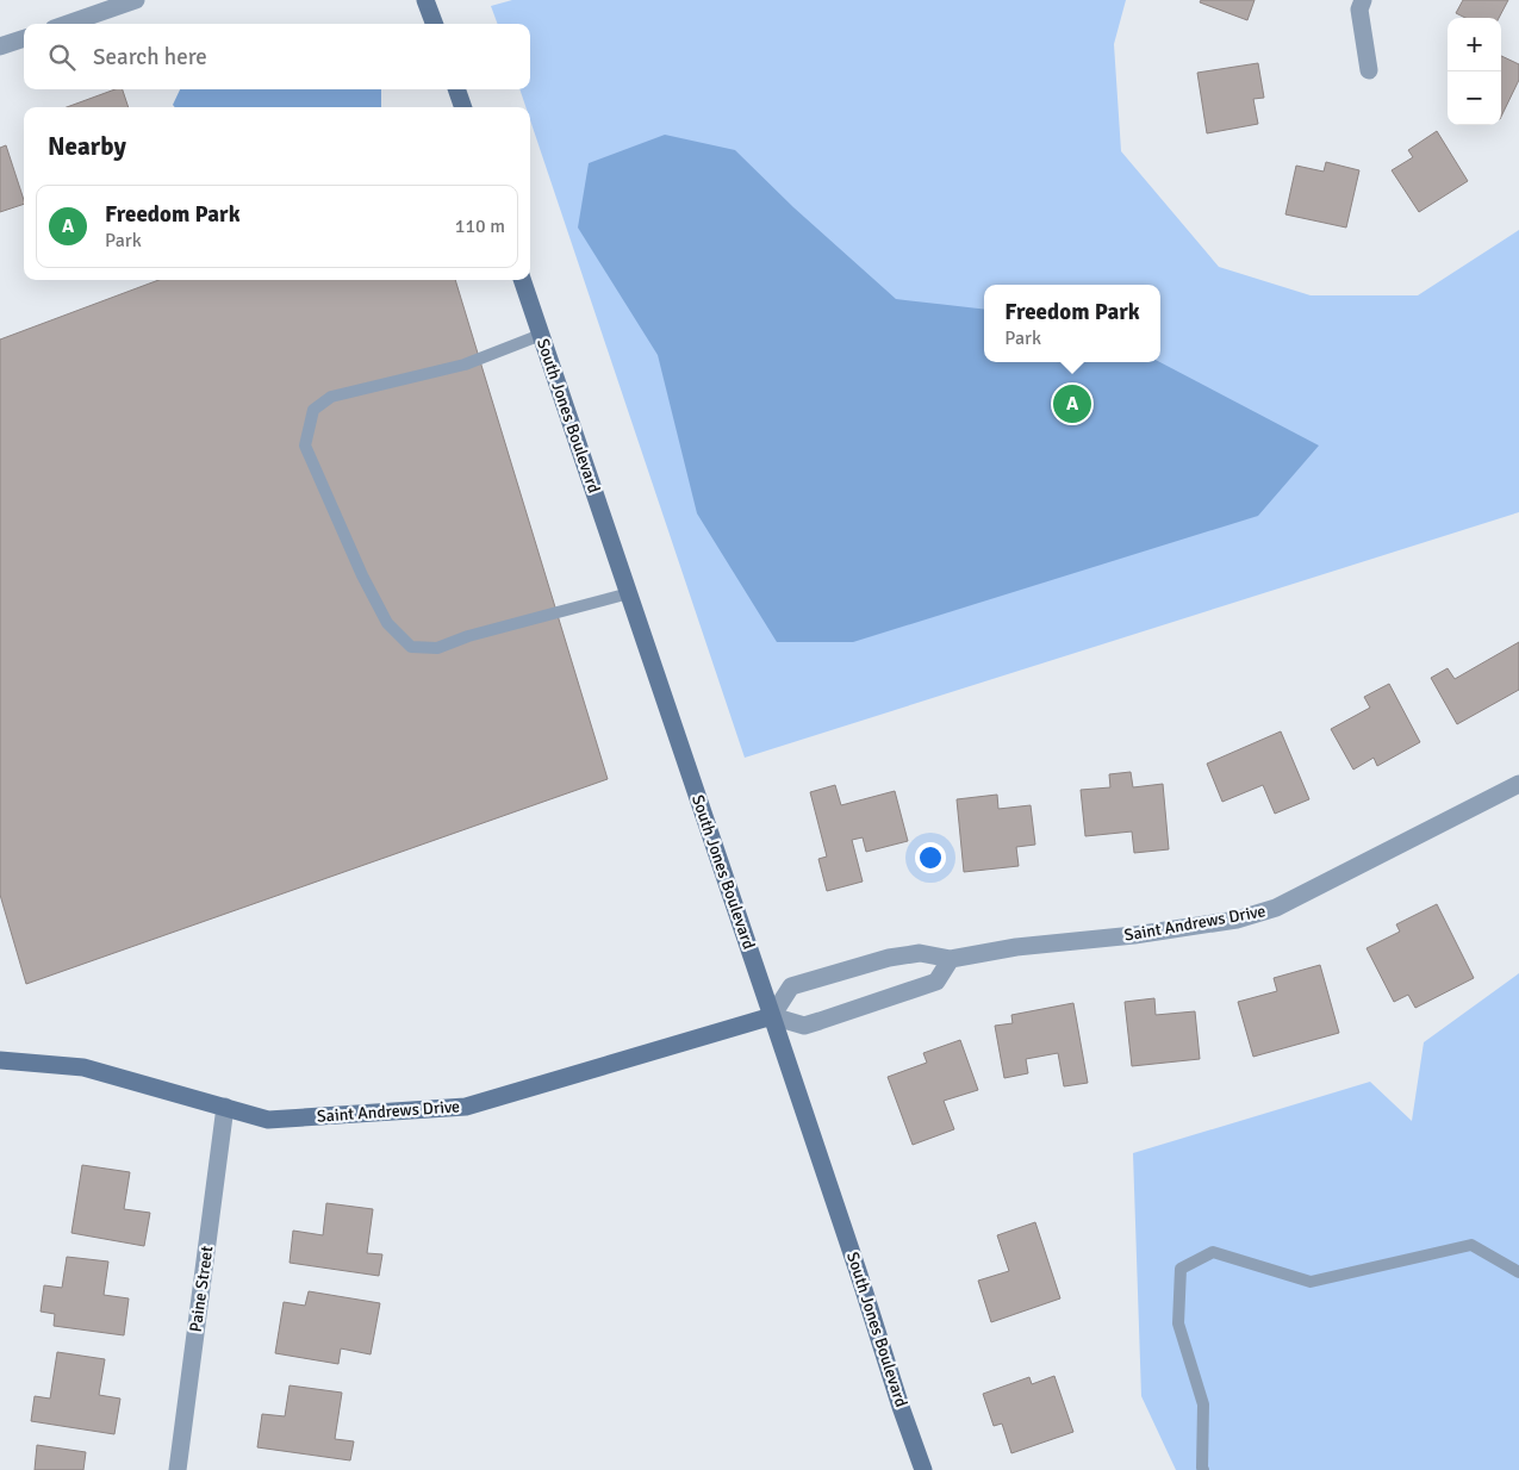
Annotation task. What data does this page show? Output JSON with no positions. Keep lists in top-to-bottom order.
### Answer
{
  "streets": {
    "street": ["South Jones Boulevard", "Saint Andrews Drive", "Paine Street"]
  },
  "crossings": [
    ["South Jones Boulevard", "Saint Andrews Drive"],
    ["Saint Andrews Drive", "Paine Street"]
  ],
  "page": {
    "map_buttons": ["+", "−"],
    "search": "Search here",
    "heading": "Nearby",
    "list": [
      {
        "mark": "A",
        "name": "Freedom Park",
        "note": "Park",
        "value": "110 m"
      }
    ],
    "popup": ["Freedom Park", "Park"],
    "pins": "A"
  }
}
